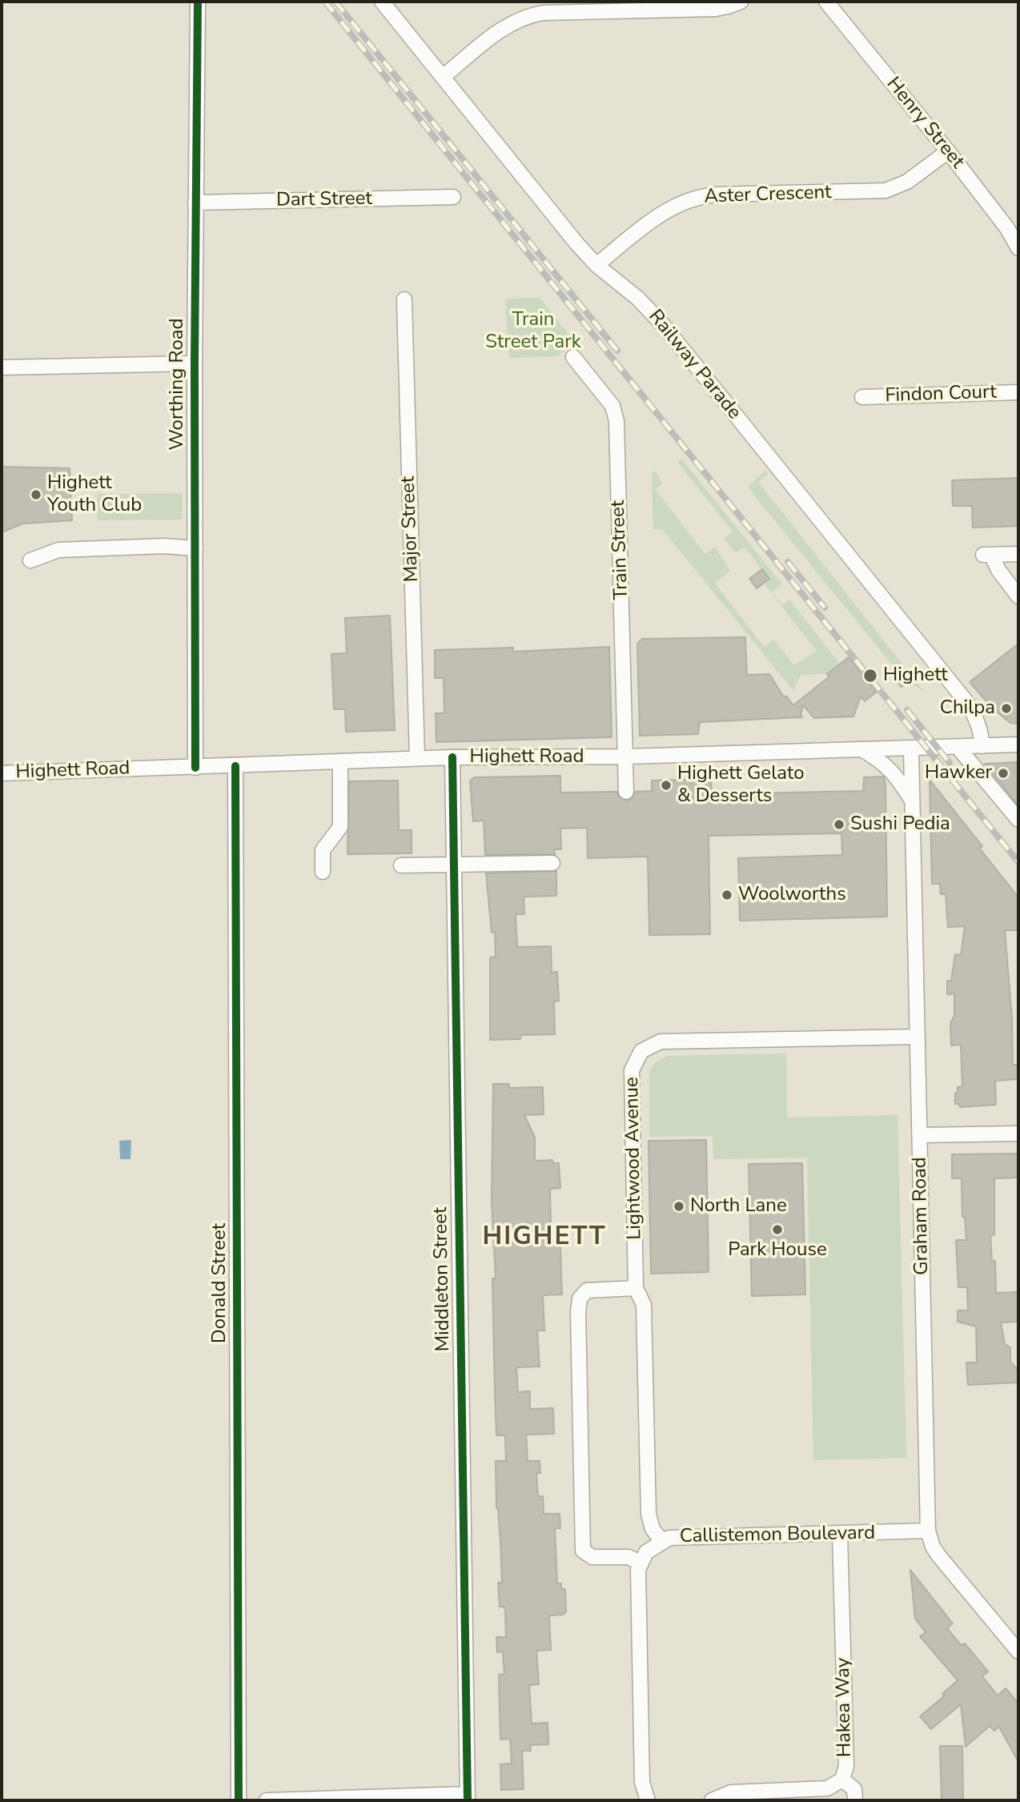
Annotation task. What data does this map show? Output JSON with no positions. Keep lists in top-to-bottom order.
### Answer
{
  "streets": {
    "street": [
      "Henry Street",
      "Aster Crescent",
      "Dart Street",
      "Railway Parade",
      "Worthing Road",
      "Findon Court",
      "Major Street",
      "Train Street",
      "Highett Road",
      "Lightwood Avenue",
      "Graham Road",
      "Middleton Street",
      "Donald Street",
      "Callistemon Boulevard",
      "Hakea Way"
    ]
  },
  "crossings": [
    ["Henry Street", "Aster Crescent"],
    ["Aster Crescent", "Railway Parade"],
    ["Dart Street", "Worthing Road"],
    ["Railway Parade", "Highett Road"],
    ["Worthing Road", "Highett Road"],
    ["Major Street", "Highett Road"],
    ["Train Street", "Highett Road"],
    ["Highett Road", "Graham Road"],
    ["Highett Road", "Middleton Street"],
    ["Highett Road", "Donald Street"],
    ["Lightwood Avenue", "Graham Road"],
    ["Lightwood Avenue", "Callistemon Boulevard"],
    ["Graham Road", "Callistemon Boulevard"],
    ["Callistemon Boulevard", "Hakea Way"]
  ],
  "districts": ["HIGHETT"],
  "parks": ["Train Street Park"],
  "places": [
    "Highett Youth Club",
    "Highett",
    "Chilpa",
    "Hawker",
    "Highett Gelato & Desserts",
    "Sushi Pedia",
    "Woolworths",
    "North Lane",
    "Park House"
  ]
}
